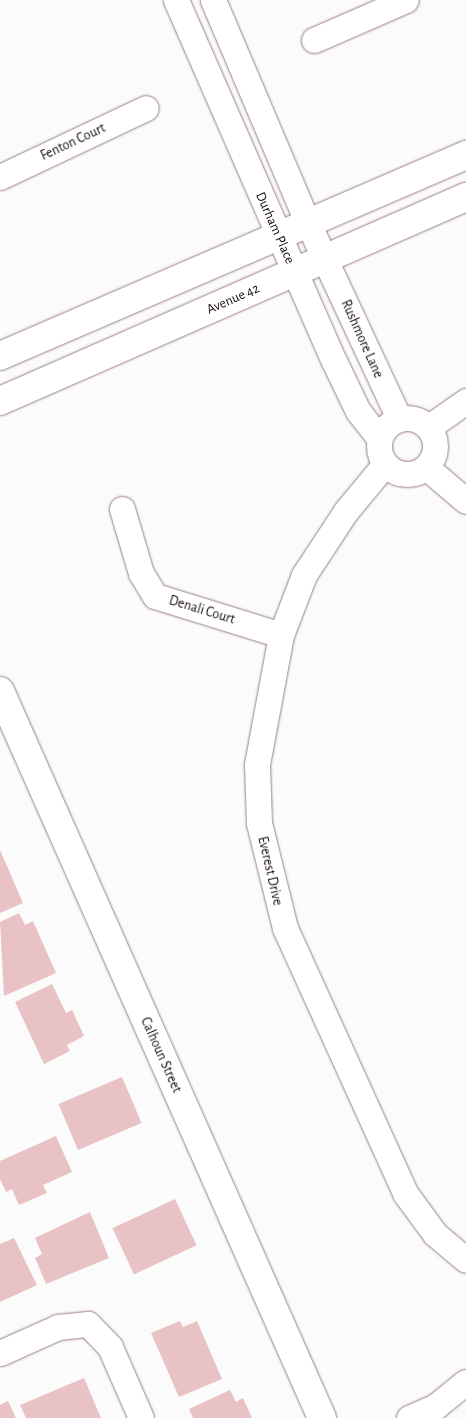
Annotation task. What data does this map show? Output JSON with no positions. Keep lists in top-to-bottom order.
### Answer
{
  "streets": {
    "street": [
      "Fenton Court",
      "Durham Place",
      "Avenue 42",
      "Rushmore Lane",
      "Denali Court",
      "Everest Drive",
      "Calhoun Street"
    ]
  },
  "crossings": [
    ["Durham Place", "Avenue 42"],
    ["Durham Place", "Rushmore Lane"],
    ["Durham Place", "Everest Drive"],
    ["Avenue 42", "Rushmore Lane"],
    ["Rushmore Lane", "Everest Drive"],
    ["Denali Court", "Everest Drive"]
  ]
}
